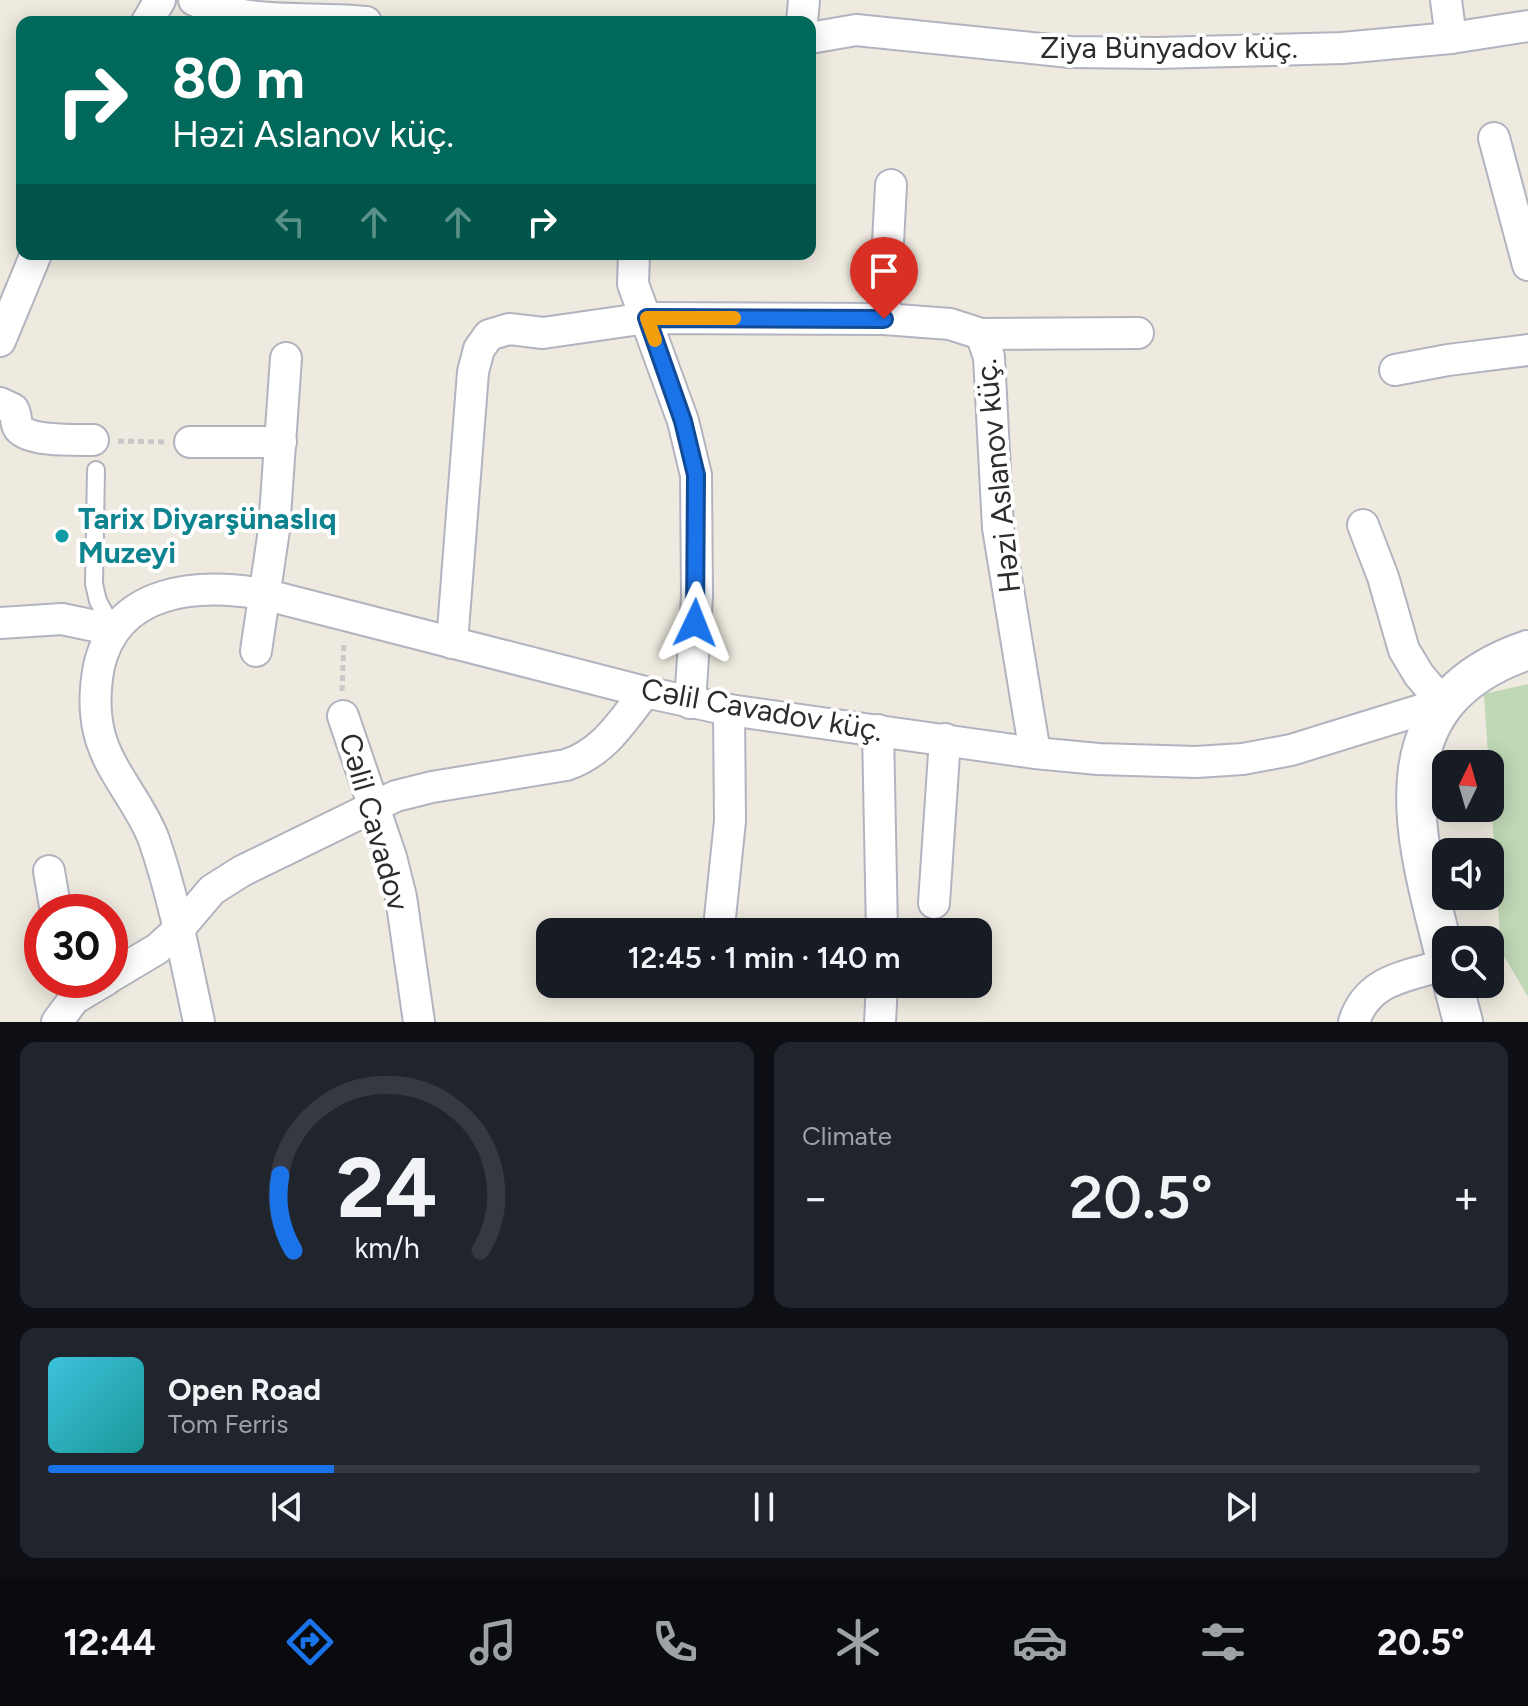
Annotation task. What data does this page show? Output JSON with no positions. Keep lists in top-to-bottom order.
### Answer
{
  "streets": {
    "street": [
      "Ziya Bünyadov küç.",
      "Həzi Aslanov küç.",
      "Cəlil Cavadov küç.",
      "Cəlil Cavadov"
    ]
  },
  "crossings": [
    ["Həzi Aslanov küç.", "Cəlil Cavadov küç."]
  ],
  "places": ["Tarix Diyarşünaslıq Muzeyi"],
  "north": "top",
  "page": {
    "turn": ["80 m", "Həzi Aslanov küç."],
    "limit": "30",
    "trip": "12:45 · 1 min · 140 m",
    "tile": "Climate",
    "heat": ["−", "20.5°", "+"],
    "song": ["Open Road", "Tom Ferris"],
    "tabs": ["12:44", "20.5°"],
    "gauge": ["24", "km/h"]
  }
}
